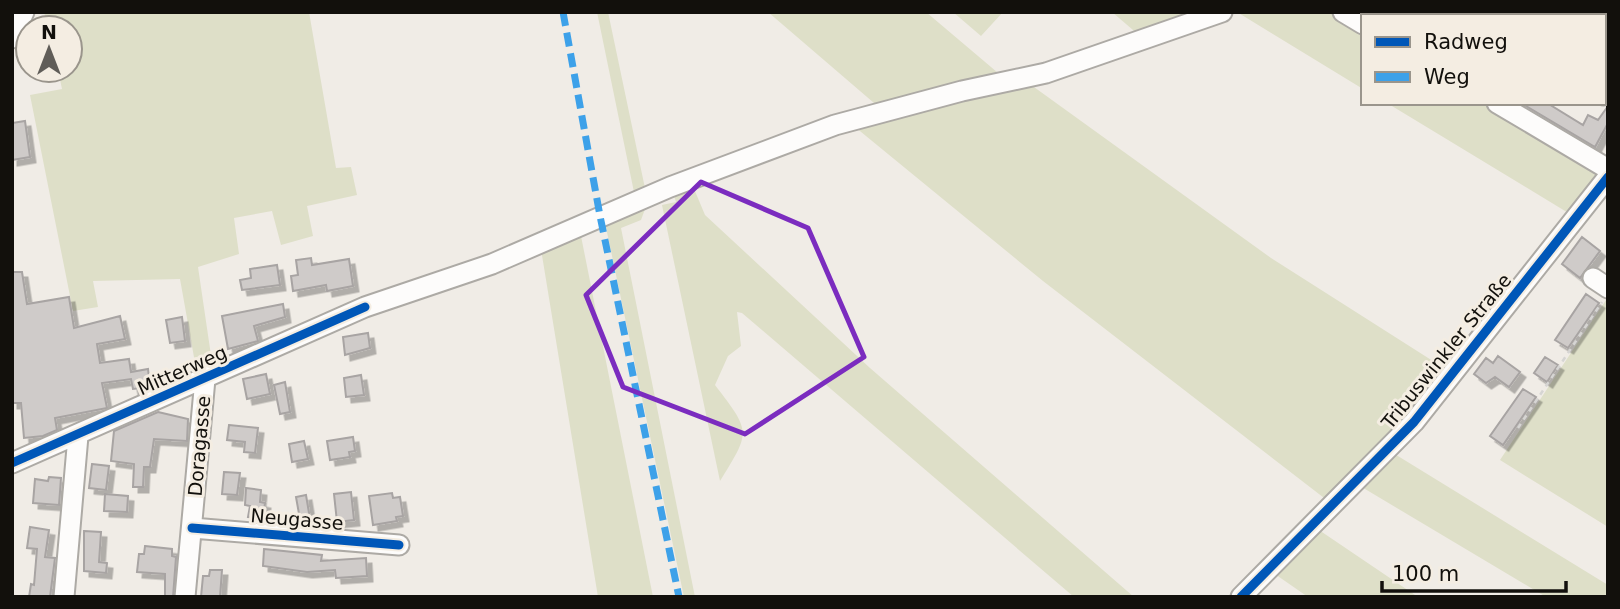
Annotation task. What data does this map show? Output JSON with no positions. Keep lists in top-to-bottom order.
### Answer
{
  "streets": {
    "street": [
      "Tribuswinkler Straße",
      "Mitterweg",
      "Doragasse",
      "Neugasse"
    ]
  },
  "crossings": [
    ["Mitterweg", "Doragasse"],
    ["Doragasse", "Neugasse"]
  ],
  "legend": ["Radweg", "Weg"],
  "scale_bar": "100 m",
  "north": "top"
}
